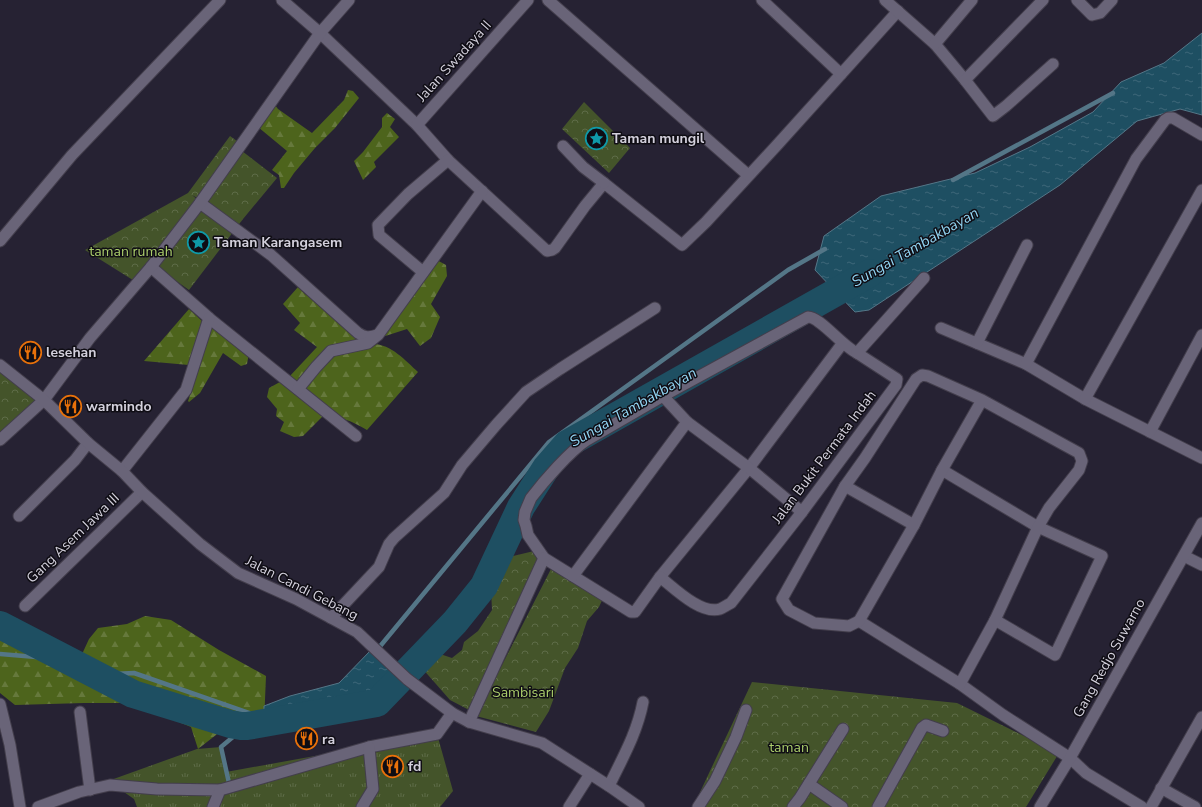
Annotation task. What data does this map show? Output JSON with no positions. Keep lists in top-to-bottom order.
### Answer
{
  "streets": {
    "street": [
      "Jalan Swadaya II",
      "Jalan Bukit Permata Indah",
      "Gang Asem Jawa III",
      "Jalan Candi Gebang",
      "Gang Redjo Suwarno"
    ]
  },
  "crossings": [
    ["Gang Asem Jawa III", "Jalan Candi Gebang"]
  ],
  "water": ["Sungai Tambakbayan"],
  "parks": ["taman rumah", "Sambisari", "taman"],
  "places": {
    "place": ["Taman mungil", "Taman Karangasem"],
    "restaurant": [
      "lesehan",
      "warmindo",
      "ra",
      "fd"
    ]
  }
}
